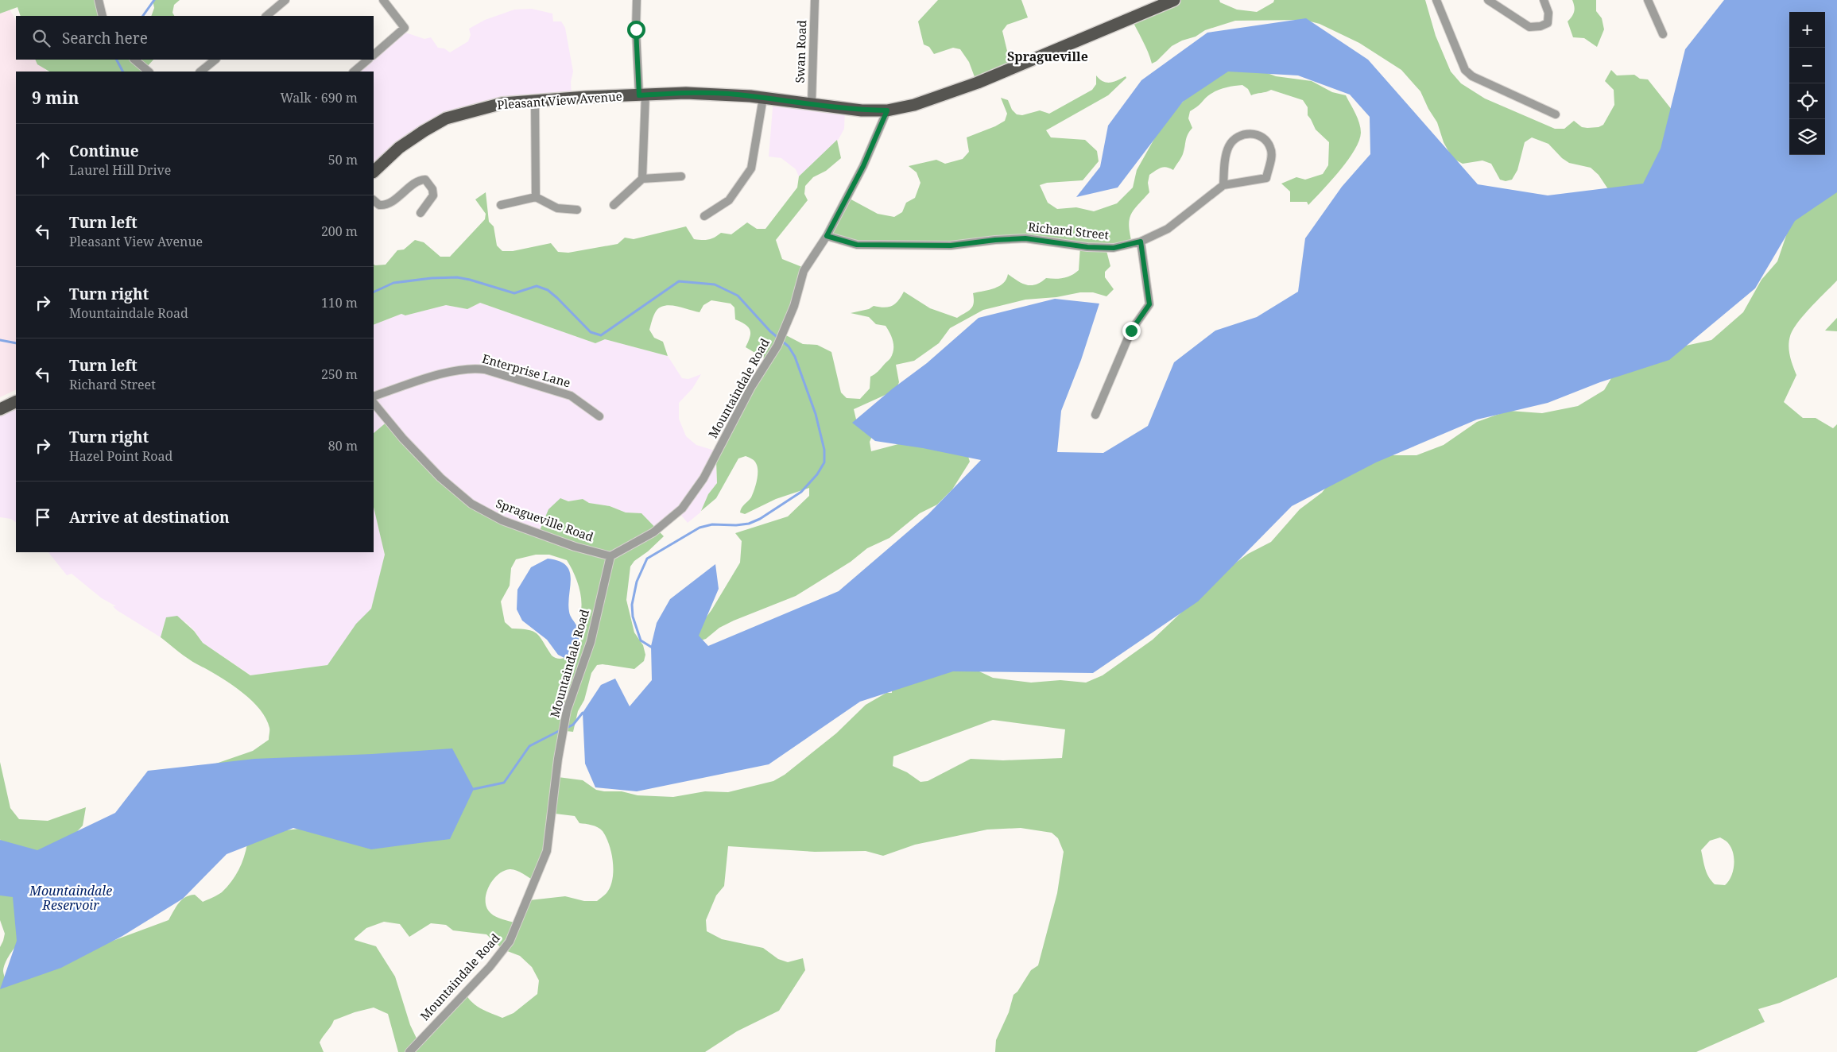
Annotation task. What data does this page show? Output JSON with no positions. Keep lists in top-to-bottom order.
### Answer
{
  "streets": {
    "main road": ["Pleasant View Avenue"],
    "street": [
      "Swan Road",
      "Richard Street",
      "Enterprise Lane",
      "Mountaindale Road",
      "Spragueville Road"
    ]
  },
  "crossings": [
    ["Swan Road", "Pleasant View Avenue"],
    ["Pleasant View Avenue", "Mountaindale Road"],
    ["Richard Street", "Mountaindale Road"],
    ["Mountaindale Road", "Spragueville Road"]
  ],
  "districts": ["Spragueville"],
  "water": ["Mountaindale Reservoir"],
  "page": {
    "map_buttons": ["+", "−"],
    "search": "Search here",
    "heading": ["9 min", "Walk · 690 m"],
    "list": [
      ["Continue", "Laurel Hill Drive", "50 m"],
      ["Turn left", "Pleasant View Avenue", "200 m"],
      ["Turn right", "Mountaindale Road", "110 m"],
      ["Turn left", "Richard Street", "250 m"],
      ["Turn right", "Hazel Point Road", "80 m"],
      "Arrive at destination"
    ]
  }
}
